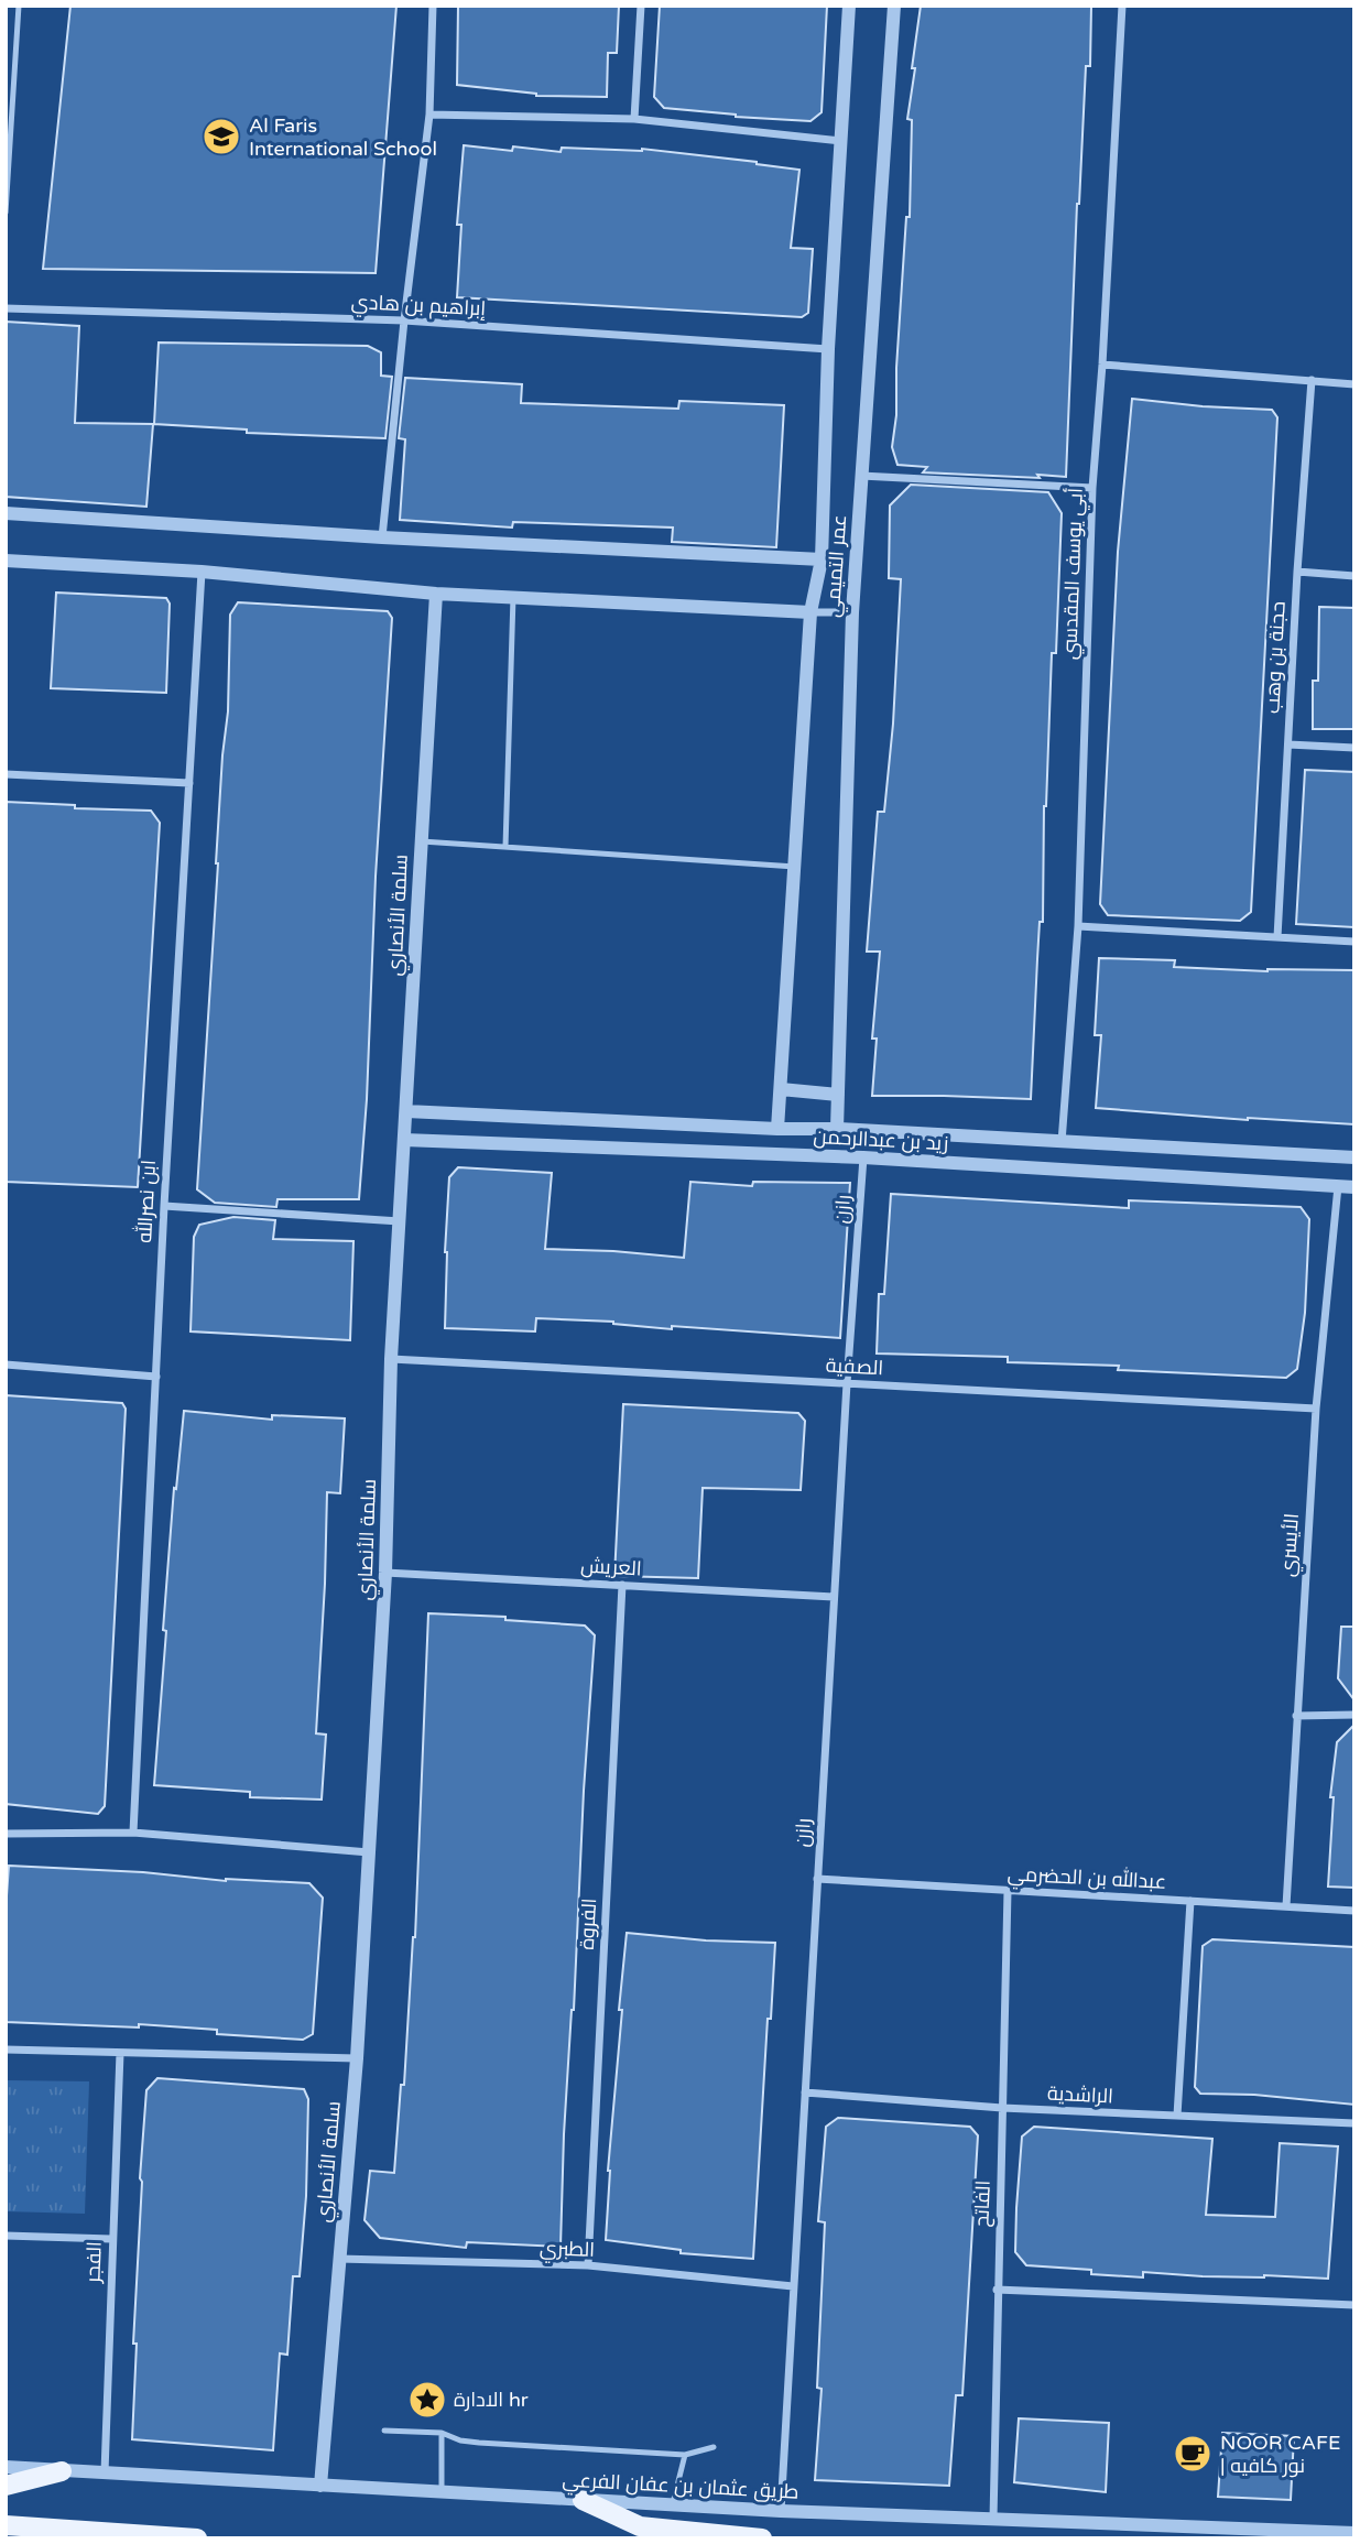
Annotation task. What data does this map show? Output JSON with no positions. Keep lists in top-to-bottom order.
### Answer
{
  "streets": {
    "street": [
      "إبراهيم بن هادي",
      "عمر التميمي",
      "أبي يوسف المقدسي",
      "حجنة بن وهب",
      "سلمة الأنصاري",
      "زيد بن عبدالرحمن",
      "ابن نصرالله",
      "رازن",
      "الصفية",
      "الأيسري",
      "العريش",
      "عبدالله بن الحضرمي",
      "الفروة",
      "الراشدية",
      "الفاتح",
      "الطبري",
      "الفجر",
      "طريق عثمان بن عفان الفرعي"
    ]
  },
  "crossings": [
    ["عمر التميمي", "زيد بن عبدالرحمن"],
    ["أبي يوسف المقدسي", "زيد بن عبدالرحمن"],
    ["سلمة الأنصاري", "زيد بن عبدالرحمن"],
    ["سلمة الأنصاري", "الصفية"],
    ["سلمة الأنصاري", "العريش"],
    ["سلمة الأنصاري", "الطبري"],
    ["سلمة الأنصاري", "طريق عثمان بن عفان الفرعي"],
    ["زيد بن عبدالرحمن", "رازن"],
    ["زيد بن عبدالرحمن", "الأيسري"],
    ["رازن", "الصفية"],
    ["رازن", "العريش"],
    ["رازن", "عبدالله بن الحضرمي"],
    ["رازن", "الراشدية"],
    ["رازن", "الطبري"],
    ["رازن", "طريق عثمان بن عفان الفرعي"],
    ["الصفية", "الأيسري"],
    ["الأيسري", "عبدالله بن الحضرمي"],
    ["العريش", "الفروة"],
    ["عبدالله بن الحضرمي", "الفاتح"],
    ["الفروة", "الطبري"],
    ["الراشدية", "الفاتح"],
    ["الفاتح", "طريق عثمان بن عفان الفرعي"],
    ["الفجر", "طريق عثمان بن عفان الفرعي"]
  ],
  "places": {
    "school or university": ["Al Faris International School"],
    "place": ["الادارة hr"],
    "cafe": ["NOOR CAFE | نور كافيه"]
  }
}
